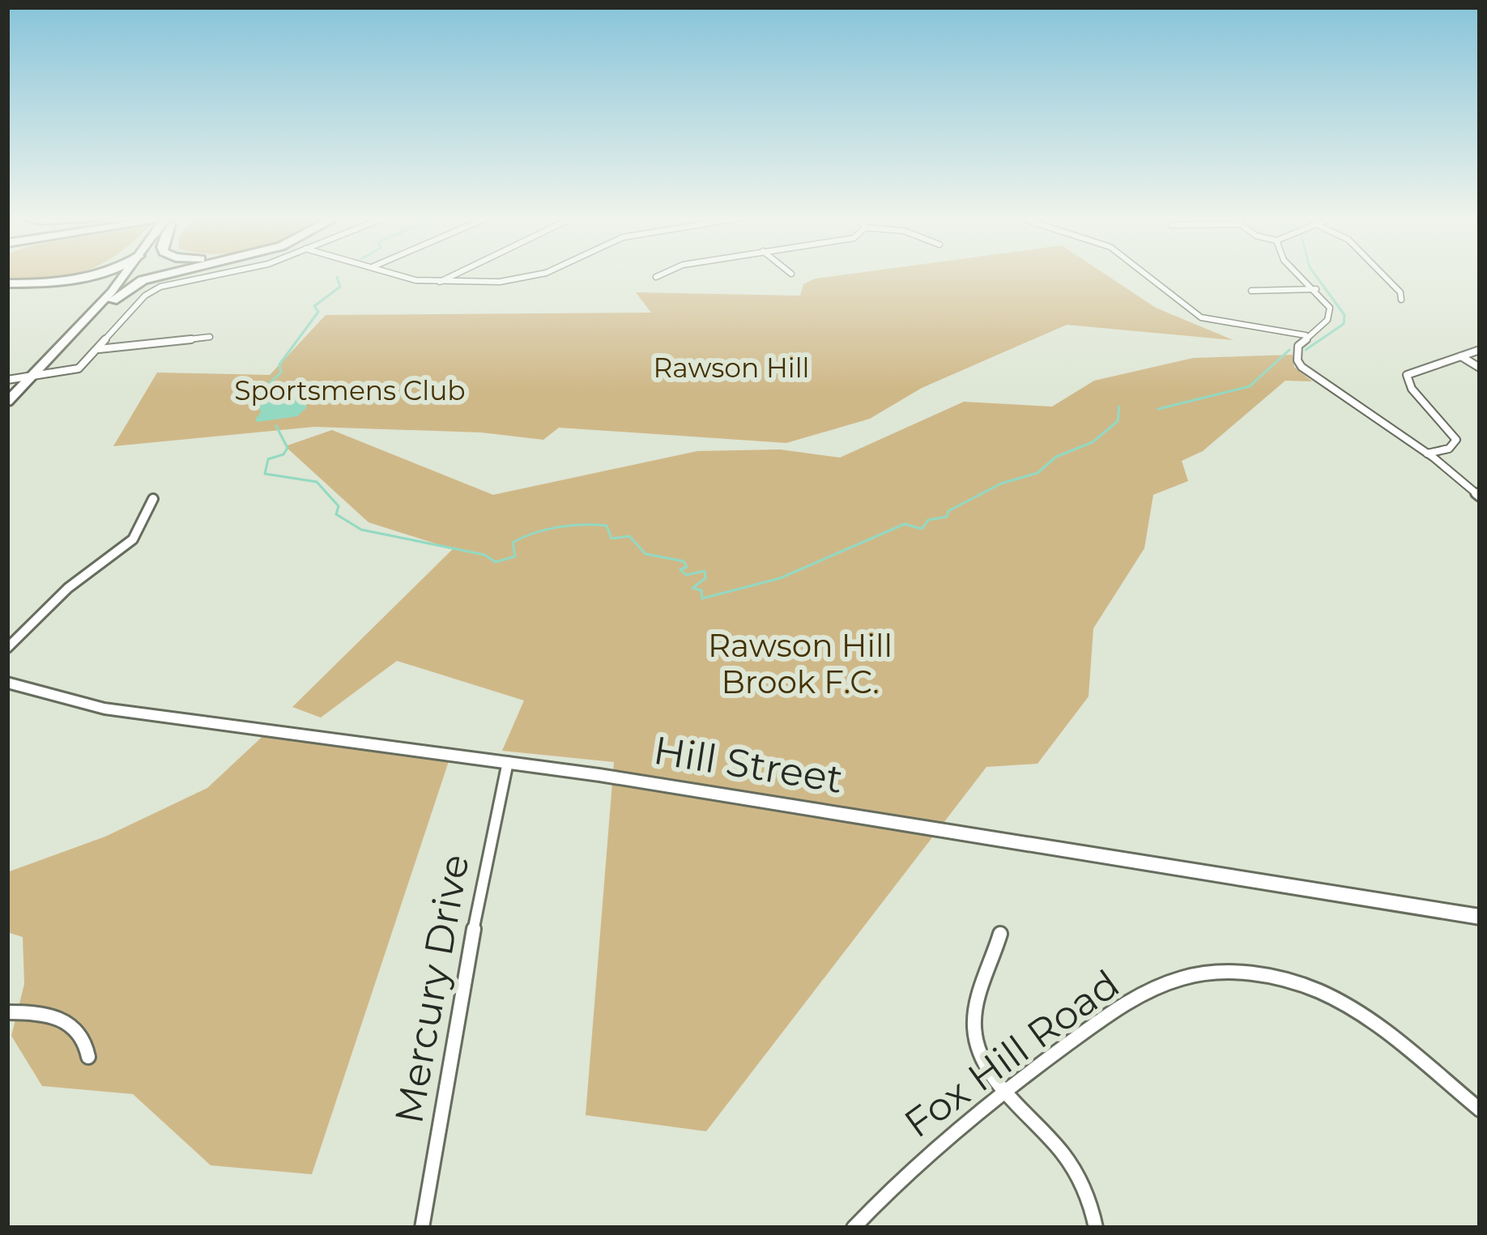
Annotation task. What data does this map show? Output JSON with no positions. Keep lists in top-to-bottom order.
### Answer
{
  "streets": {
    "street": ["Hill Street", "Mercury Drive", "Fox Hill Road"]
  },
  "crossings": [
    ["Hill Street", "Mercury Drive"]
  ],
  "parks": ["Rawson Hill", "Sportsmens Club", "Rawson Hill Brook F.C."]
}
